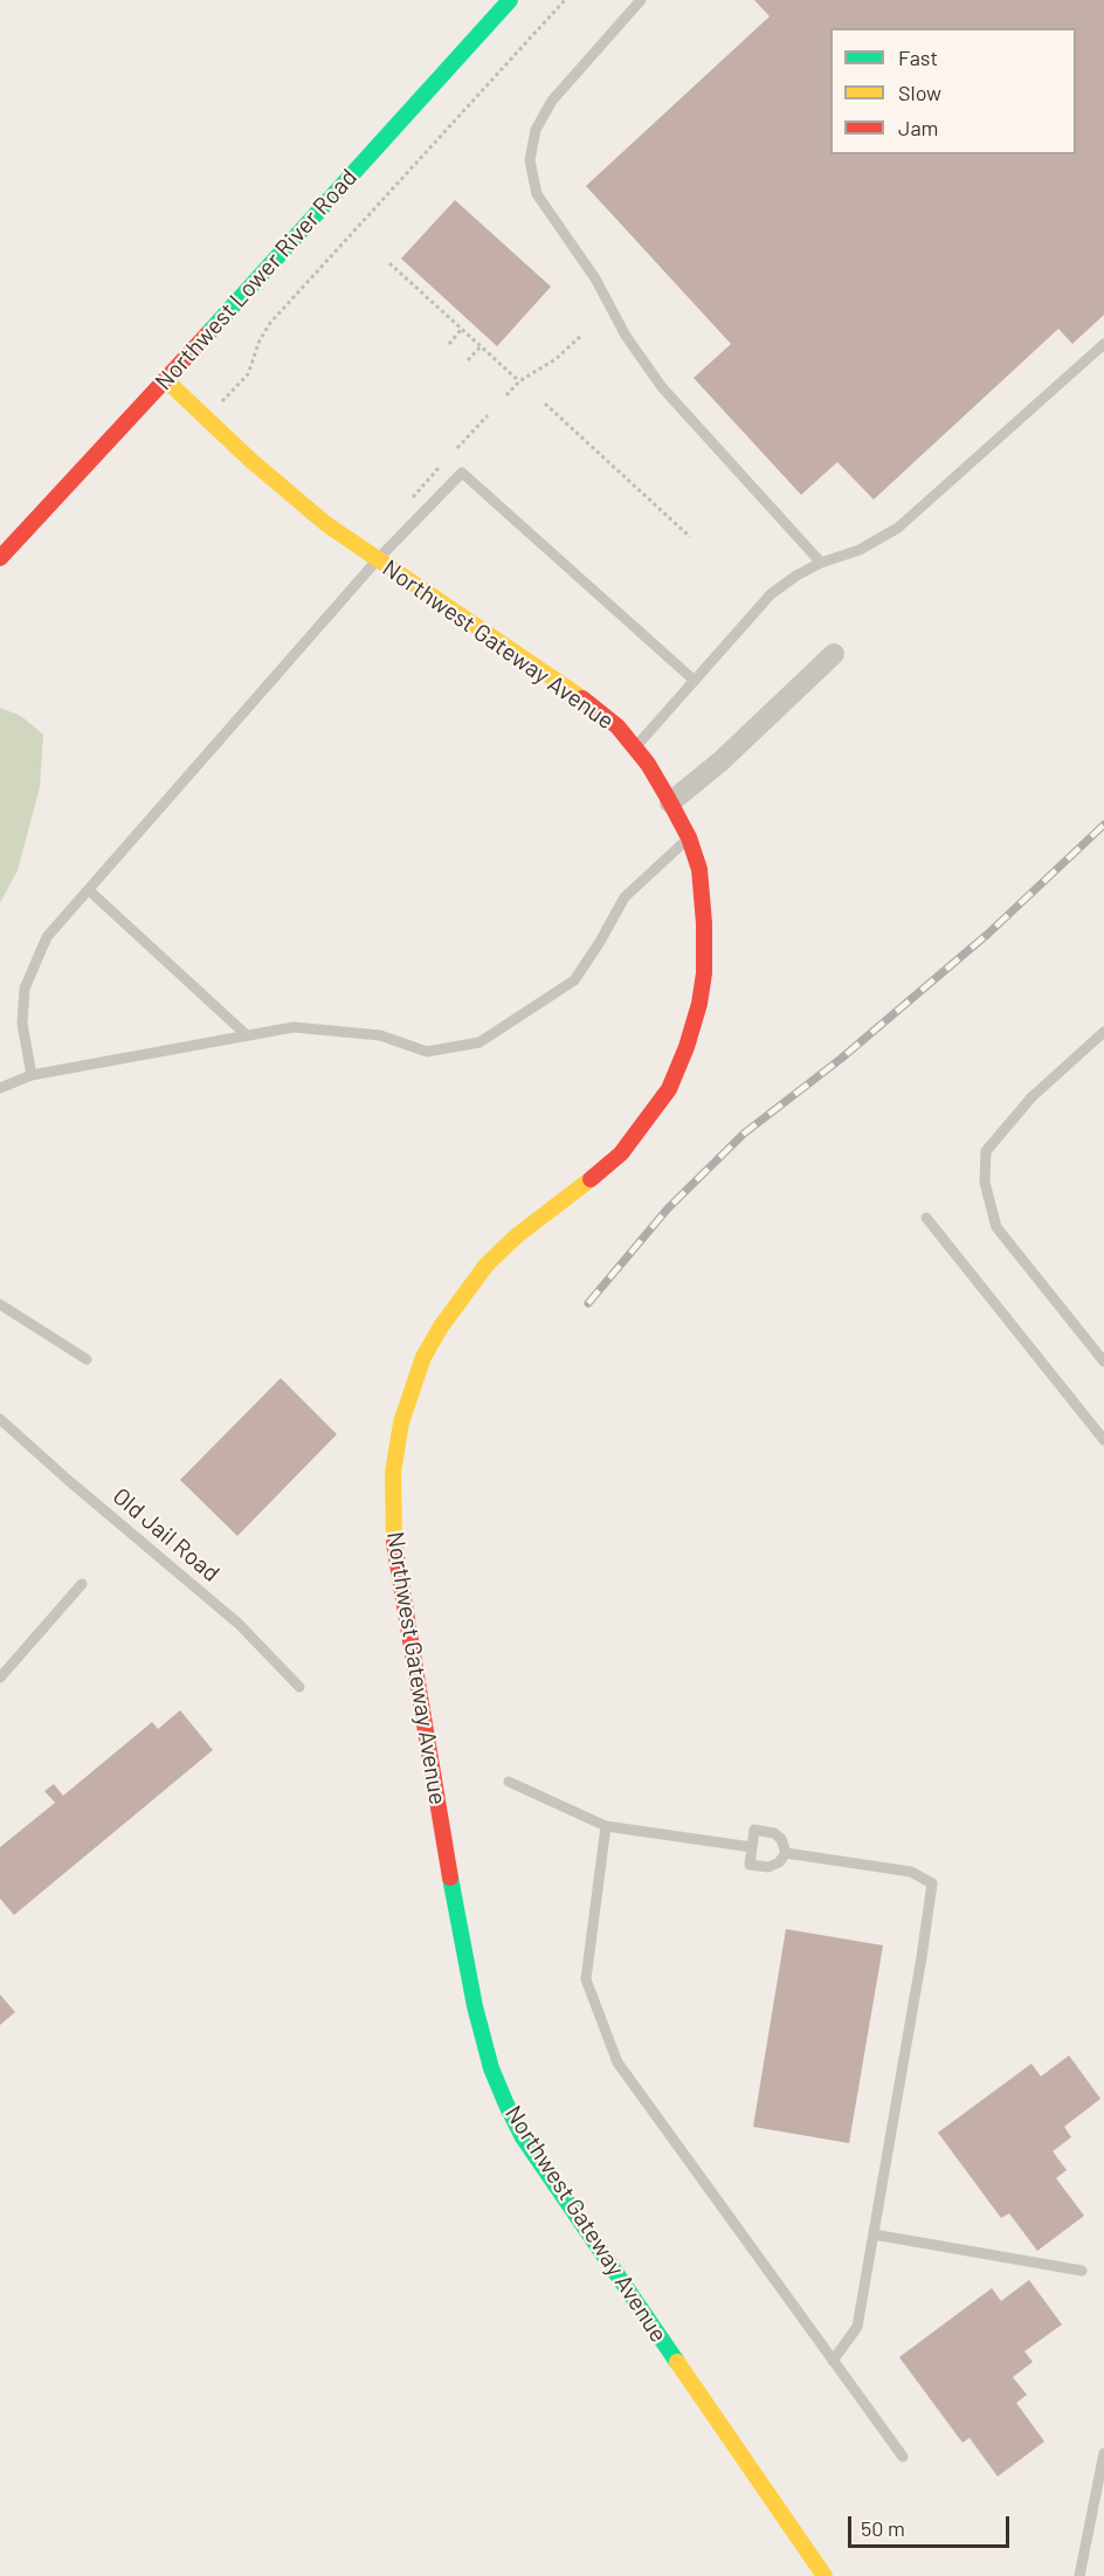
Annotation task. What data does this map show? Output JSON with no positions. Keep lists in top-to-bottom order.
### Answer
{
  "streets": {
    "street": ["Northwest Lower River Road", "Northwest Gateway Avenue"],
    "lane": ["Old Jail Road"]
  },
  "crossings": [
    ["Northwest Lower River Road", "Northwest Gateway Avenue"]
  ],
  "legend": ["Fast", "Slow", "Jam"],
  "scale_bar": "50 m"
}
